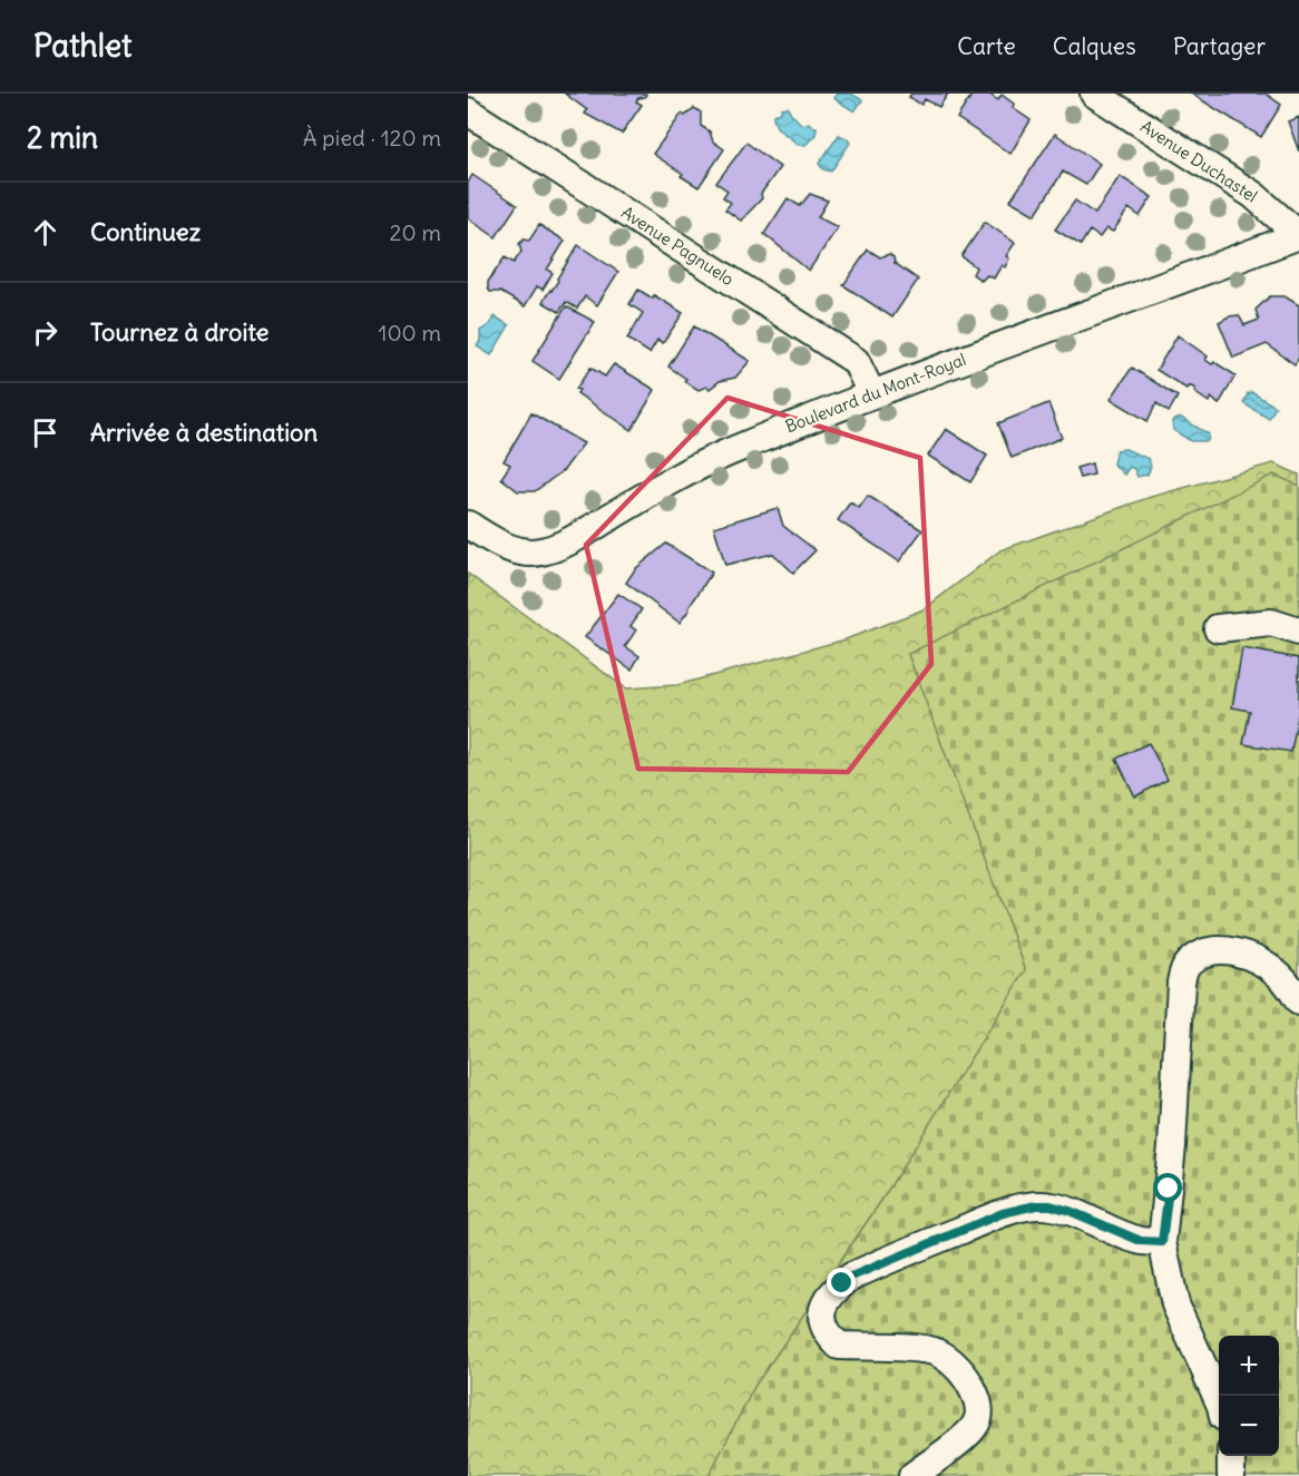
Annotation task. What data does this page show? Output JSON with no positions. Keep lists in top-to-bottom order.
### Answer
{
  "streets": {
    "street": ["Avenue Duchastel", "Avenue Pagnuelo", "Boulevard du Mont-Royal"]
  },
  "crossings": [
    ["Avenue Duchastel", "Boulevard du Mont-Royal"],
    ["Avenue Pagnuelo", "Boulevard du Mont-Royal"]
  ],
  "page": {
    "header": "Pathlet",
    "nav": ["Carte", "Calques", "Partager"],
    "heading": ["2 min", "À pied · 120 m"],
    "list": [
      ["Continuez", "20 m"],
      ["Tournez à droite", "100 m"],
      "Arrivée à destination"
    ],
    "map_buttons": ["+", "−"]
  }
}
